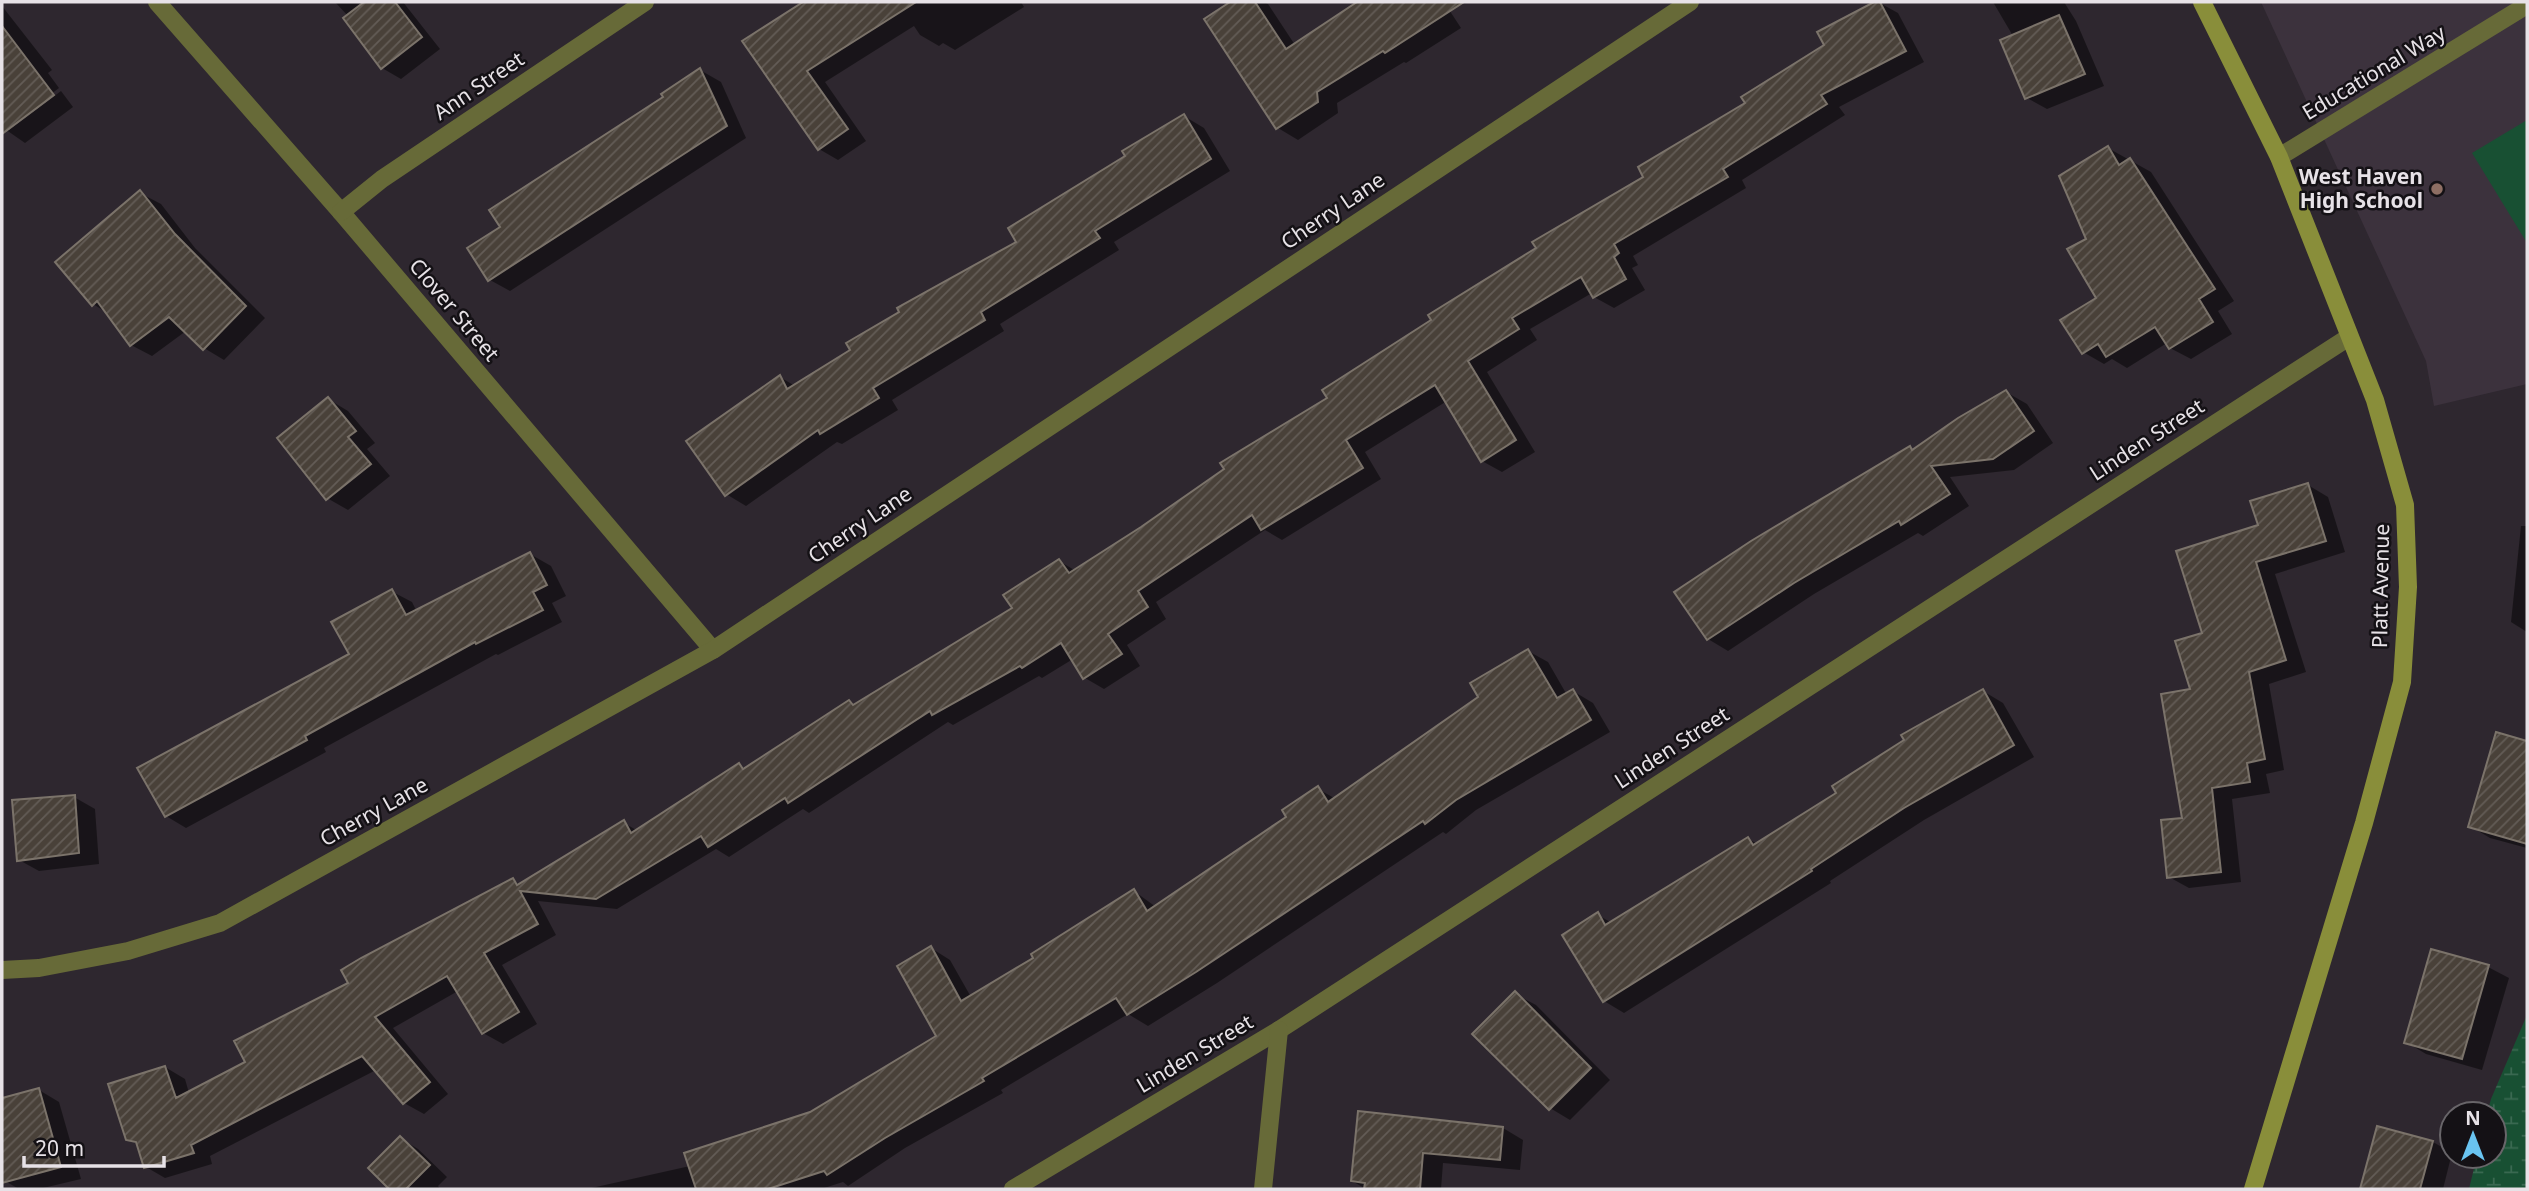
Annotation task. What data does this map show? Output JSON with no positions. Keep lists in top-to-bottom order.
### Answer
{
  "streets": {
    "main road": ["Platt Avenue"],
    "street": [
      "Educational Way",
      "Ann Street",
      "Cherry Lane",
      "Clover Street",
      "Linden Street"
    ]
  },
  "crossings": [
    ["Educational Way", "Platt Avenue"],
    ["Ann Street", "Clover Street"],
    ["Cherry Lane", "Clover Street"],
    ["Linden Street", "Platt Avenue"]
  ],
  "places": ["West Haven High School"],
  "scale_bar": "20 m",
  "north": "top"
}
